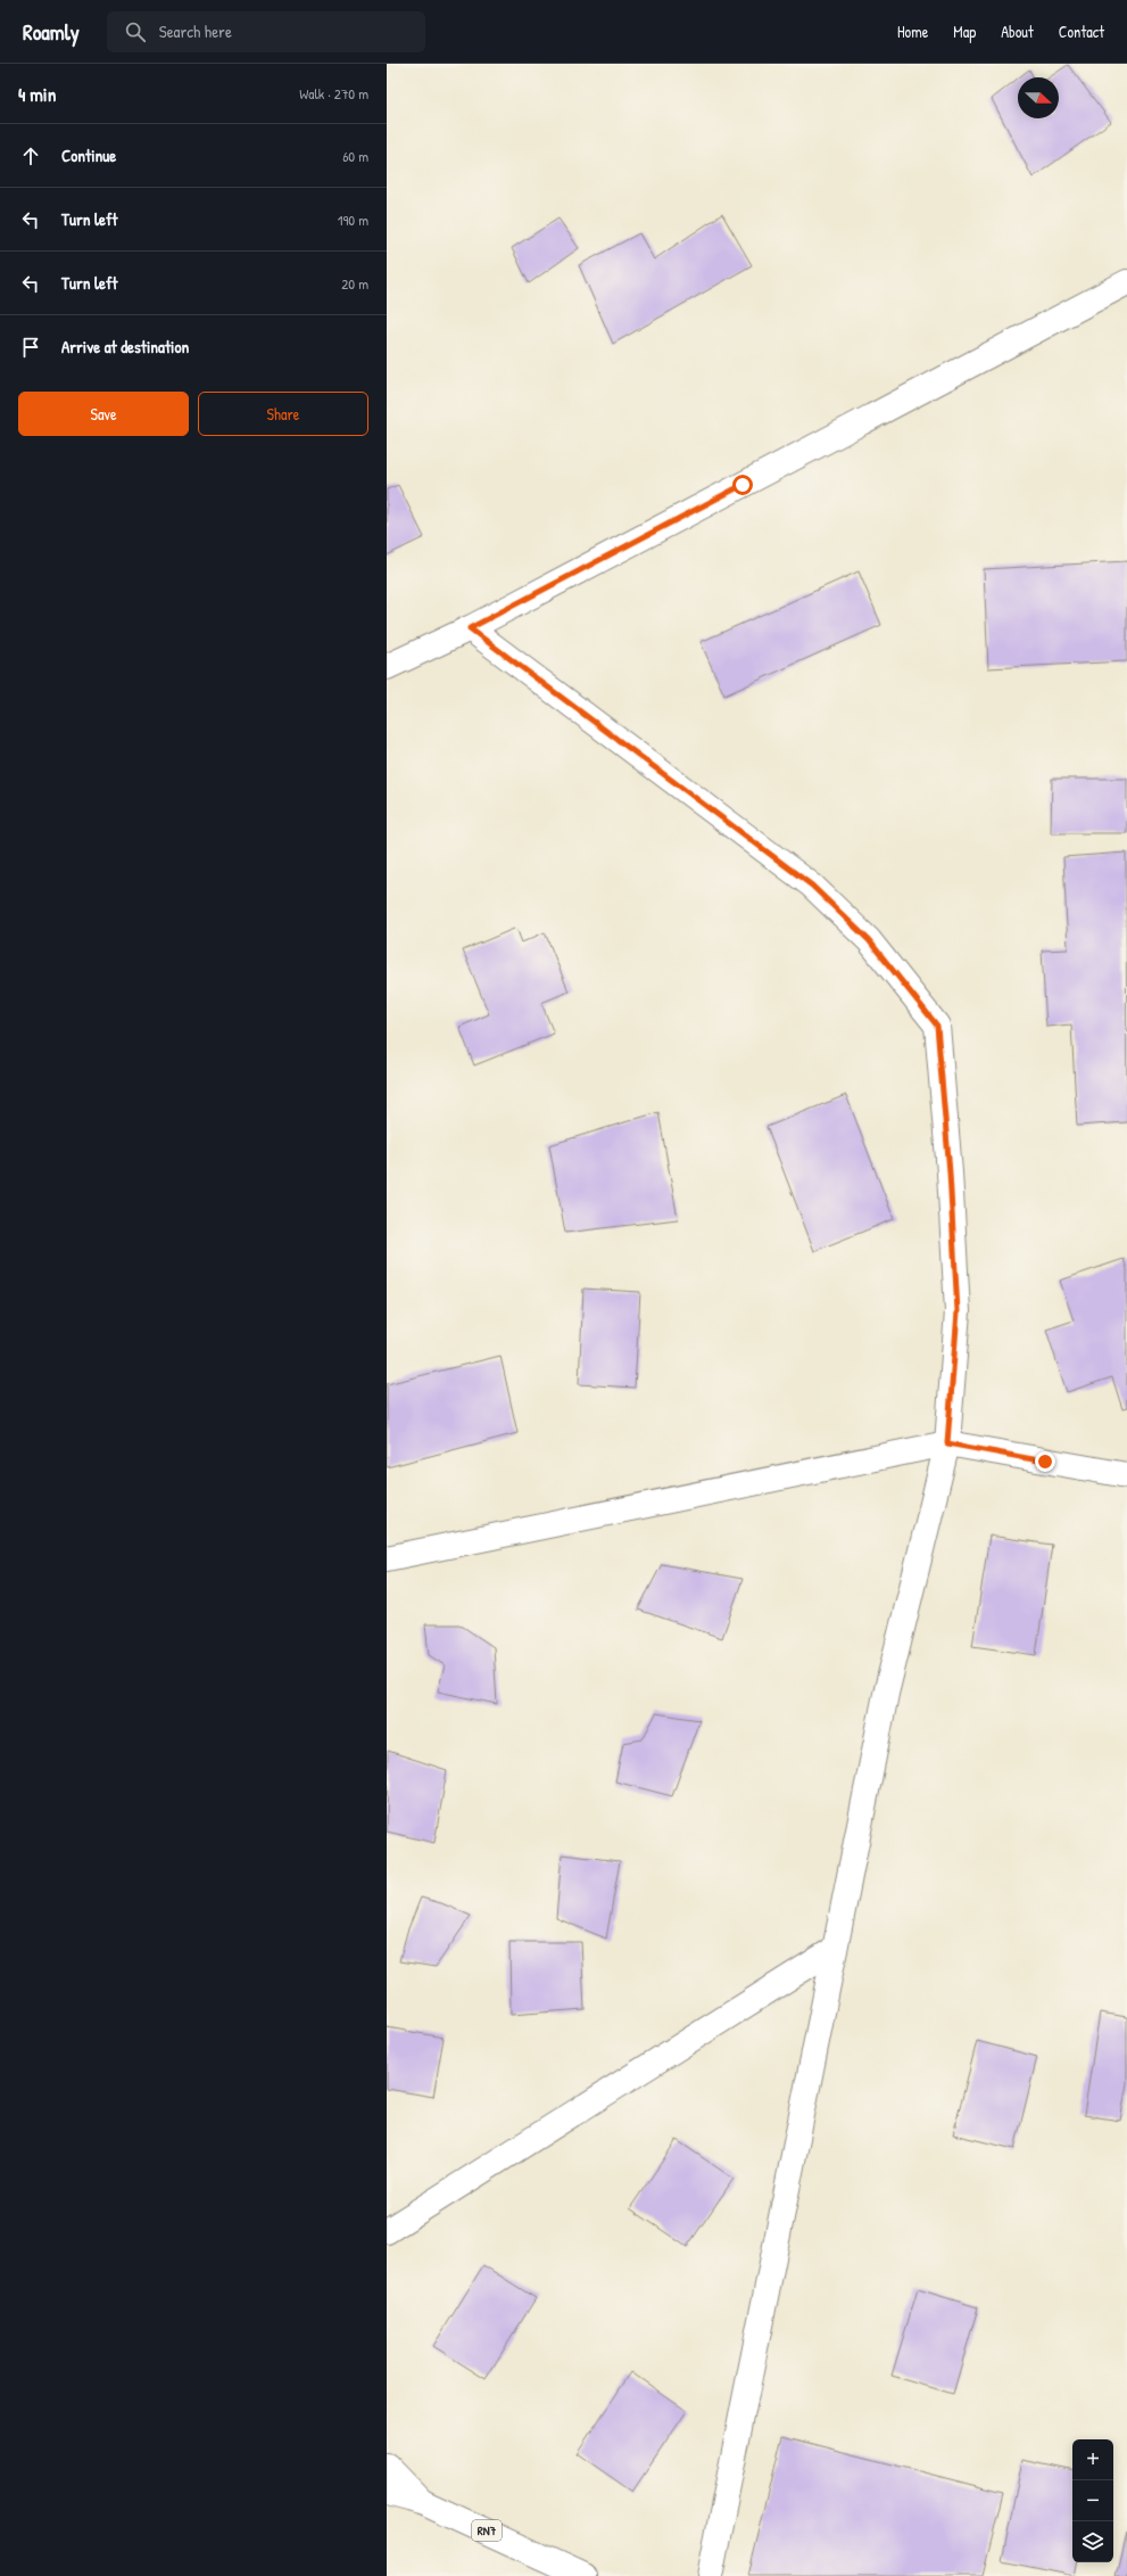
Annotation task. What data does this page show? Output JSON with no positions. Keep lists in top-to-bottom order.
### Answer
{
  "streets": {
    "main road": ["RN7"]
  },
  "north": "right",
  "page": {
    "header": "Roamly",
    "search": "Search here",
    "nav": [
      "Home",
      "Map",
      "About",
      "Contact"
    ],
    "heading": ["4 min", "Walk · 270 m"],
    "list": [
      ["Continue", "60 m"],
      ["Turn left", "190 m"],
      ["Turn left", "20 m"],
      "Arrive at destination"
    ],
    "buttons": ["Save", "Share"],
    "map_buttons": ["+", "−"]
  }
}
